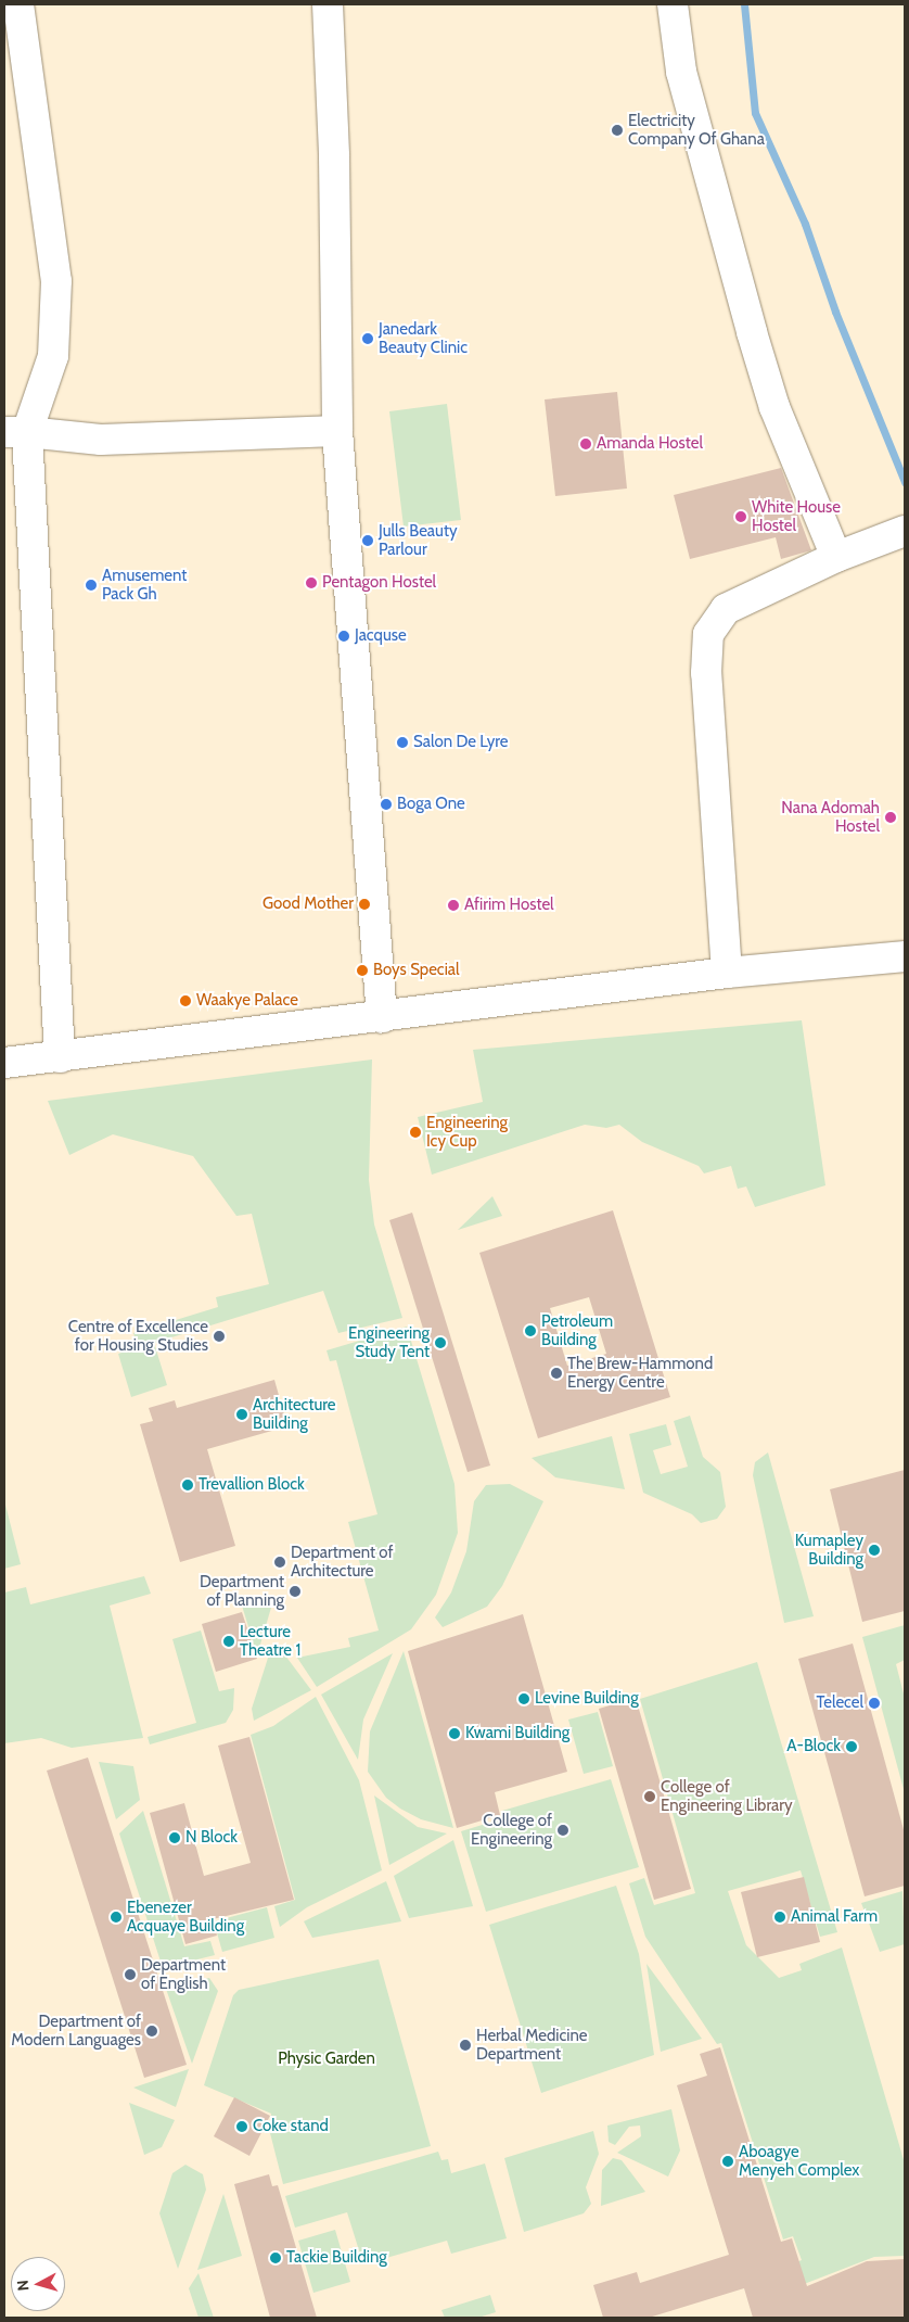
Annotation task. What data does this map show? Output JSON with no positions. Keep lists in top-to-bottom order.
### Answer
{
  "parks": ["Physic Garden"],
  "places": [
    "Electricity Company Of Ghana",
    "Janedark Beauty Clinic",
    "Amanda Hostel",
    "White House Hostel",
    "Julls Beauty Parlour",
    "Pentagon Hostel",
    "Amusement Pack Gh",
    "Jacquse",
    "Salon De Lyre",
    "Boga One",
    "Nana Adomah Hostel",
    "Good Mother",
    "Afirim Hostel",
    "Boys Special",
    "Waakye Palace",
    "Engineering Icy Cup",
    "Petroleum Building",
    "Centre of Excellence for Housing Studies",
    "Engineering Study Tent",
    "The Brew-Hammond Energy Centre",
    "Architecture Building",
    "Trevallion Block",
    "Kumapley Building",
    "Department of Architecture",
    "Department of Planning",
    "Lecture Theatre 1",
    "Levine Building",
    "Telecel",
    "Kwami Building",
    "A-Block",
    "College of Engineering Library",
    "College of Engineering",
    "N Block",
    "Ebenezer Acquaye Building",
    "Animal Farm",
    "Department of English",
    "Department of Modern Languages",
    "Herbal Medicine Department",
    "Coke stand",
    "Aboagye Menyeh Complex",
    "Tackie Building"
  ],
  "north": "left"
}
